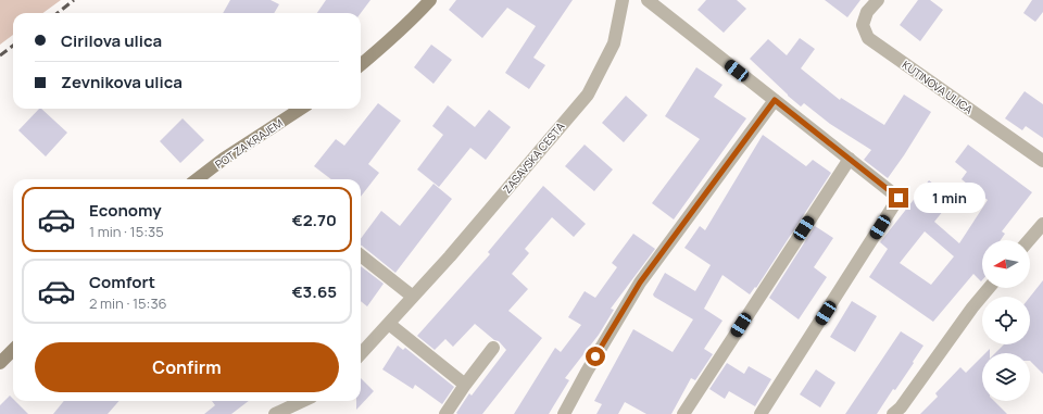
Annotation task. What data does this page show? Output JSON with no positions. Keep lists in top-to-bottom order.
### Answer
{
  "streets": {
    "street": ["KUTINOVA ULICA", "POT ZA KRAJEM", "ZASAVSKA CESTA"]
  },
  "north": "left",
  "page": {
    "banner": ["Cirilova ulica", "Zevnikova ulica"],
    "bubble": "1 min",
    "list": [
      {
        "name": "Economy",
        "note": "1 min · 15:35",
        "value": "€2.70"
      },
      {
        "name": "Comfort",
        "note": "2 min · 15:36",
        "value": "€3.65"
      }
    ],
    "buttons": "Confirm"
  }
}
